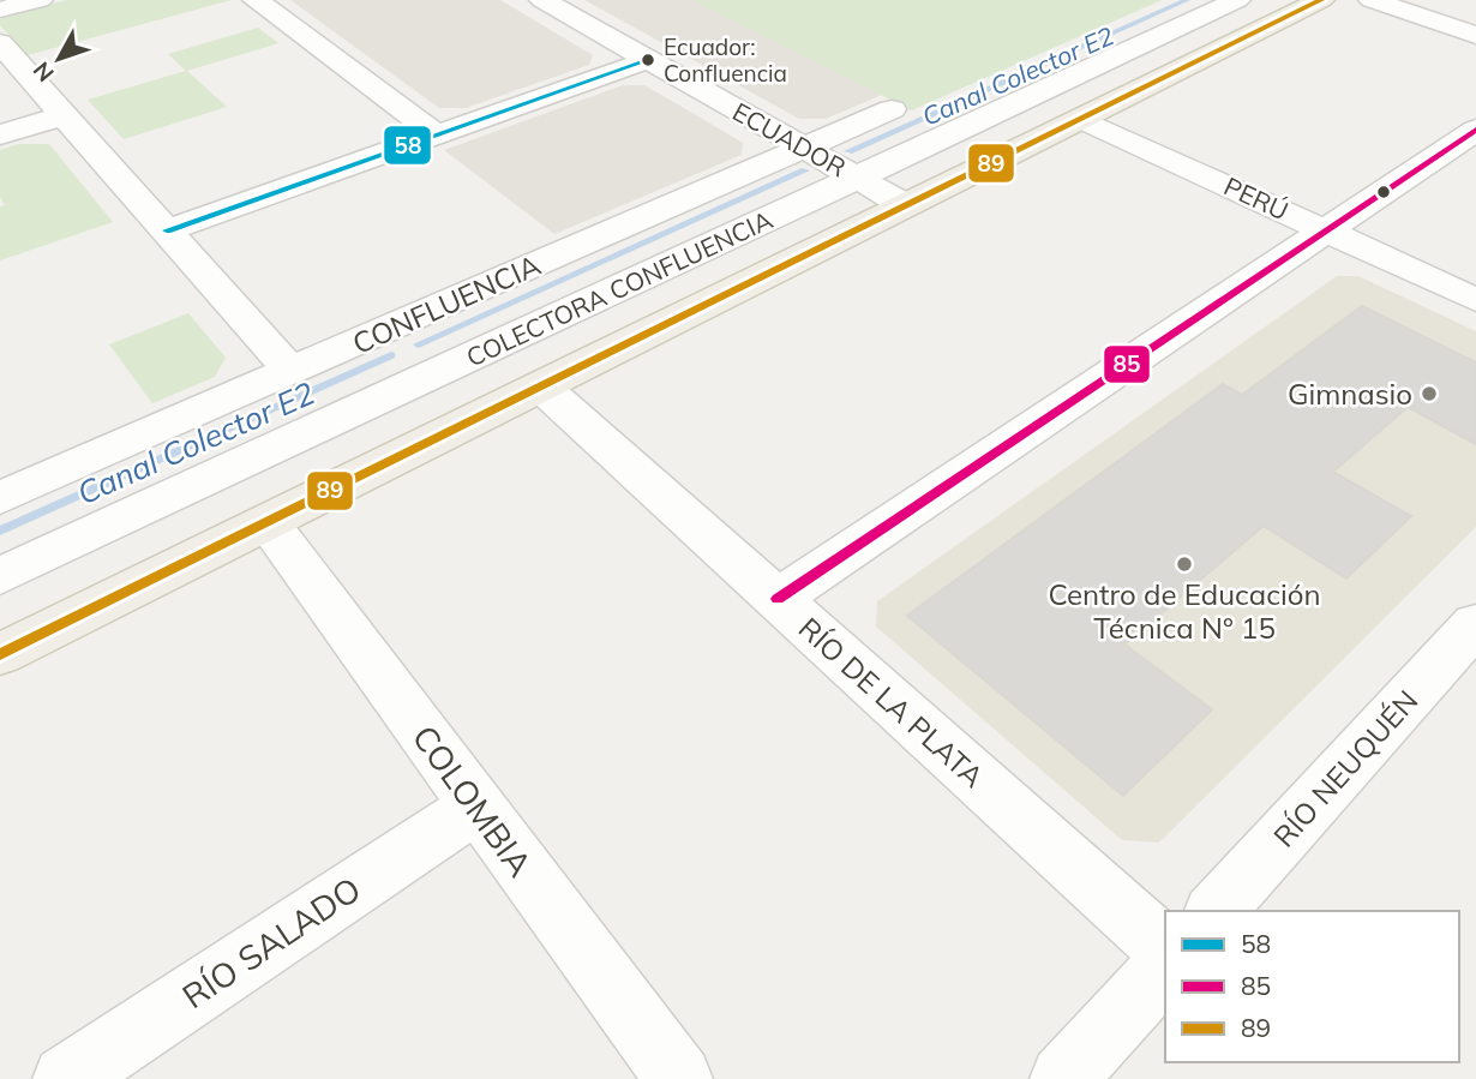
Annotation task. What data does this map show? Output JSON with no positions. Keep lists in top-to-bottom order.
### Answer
{
  "streets": {
    "street": [
      "ECUADOR",
      "PERÚ",
      "COLECTORA CONFLUENCIA",
      "CONFLUENCIA",
      "RÍO DE LA PLATA",
      "RÍO NEUQUÉN",
      "COLOMBIA",
      "RÍO SALADO"
    ]
  },
  "crossings": [
    ["ECUADOR", "COLECTORA CONFLUENCIA"],
    ["ECUADOR", "CONFLUENCIA"],
    ["COLOMBIA", "RÍO SALADO"]
  ],
  "water": ["Canal Colector E2"],
  "places": ["Ecuador: Confluencia", "Gimnasio", "Centro de Educación Técnica N° 15"],
  "lines": ["transit line 89", "transit line 58", "transit line 85"],
  "legend": ["58", "85", "89"],
  "north": "bottom left"
}
